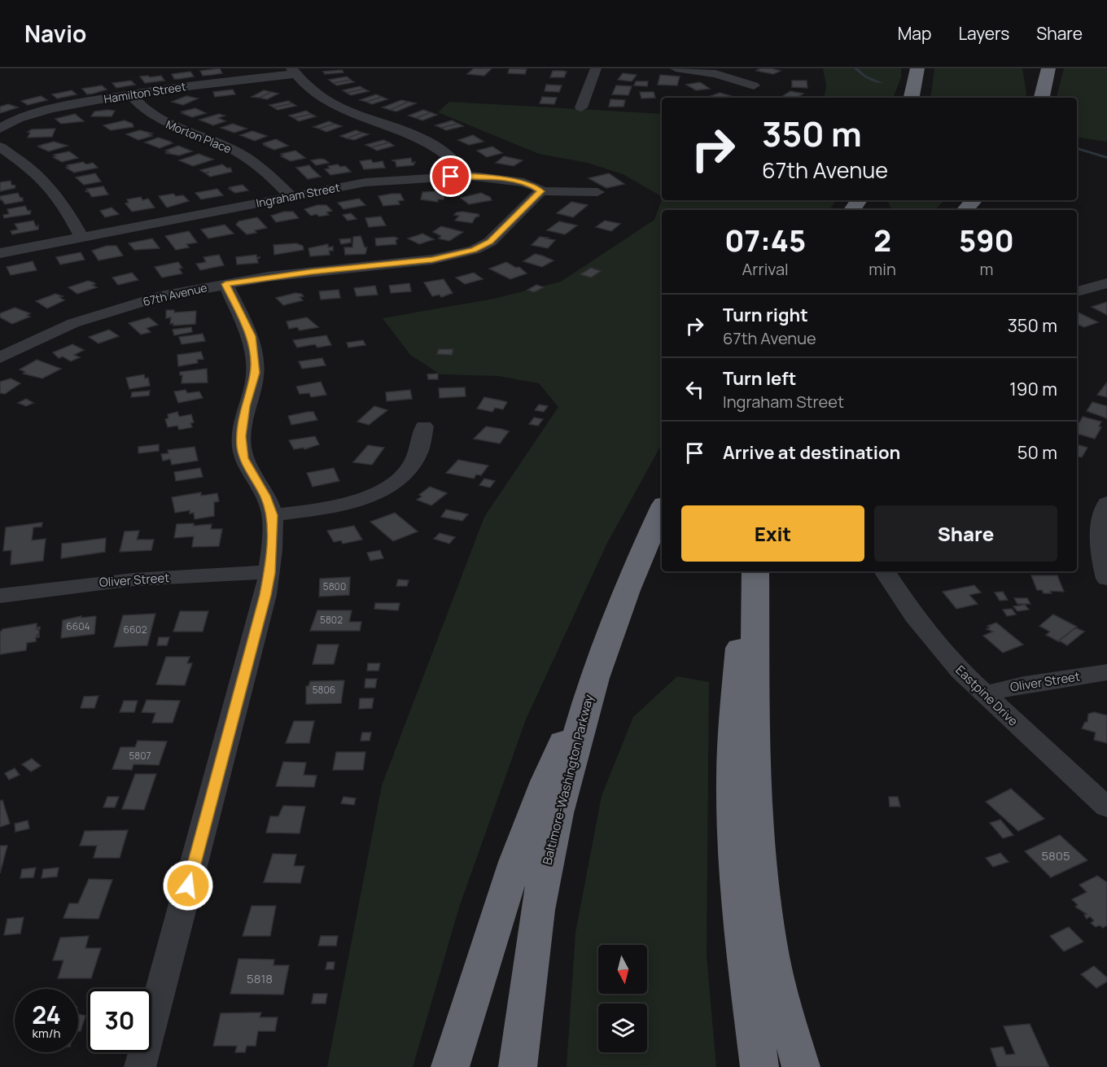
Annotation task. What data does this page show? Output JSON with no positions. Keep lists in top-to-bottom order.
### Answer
{
  "streets": {
    "highway": ["Baltimore-Washington Parkway"],
    "street": [
      "Hamilton Street",
      "Morton Place",
      "Ingraham Street",
      "67th Avenue",
      "Oliver Street",
      "Eastpine Drive"
    ]
  },
  "crossings": [
    ["Hamilton Street", "Morton Place"],
    ["Morton Place", "Ingraham Street"],
    ["Ingraham Street", "67th Avenue"],
    ["Oliver Street", "Eastpine Drive"]
  ],
  "house_numbers": [
    "5800",
    "5802",
    "6604",
    "6602",
    "5806",
    "5807",
    "5805",
    "5818"
  ],
  "north": "bottom",
  "page": {
    "header": "Navio",
    "nav": ["Map", "Layers", "Share"],
    "turn": ["350 m", "67th Avenue"],
    "eta": [
      "07:45",
      "Arrival",
      "2",
      "min",
      "590",
      "m"
    ],
    "list": [
      {
        "name": "Turn right",
        "note": "67th Avenue",
        "value": "350 m"
      },
      {
        "name": "Turn left",
        "note": "Ingraham Street",
        "value": "190 m"
      },
      {
        "name": "Arrive at destination",
        "value": "50 m"
      }
    ],
    "buttons": ["Exit", "Share"],
    "speed": "24 km/h",
    "limit": "30"
  }
}
